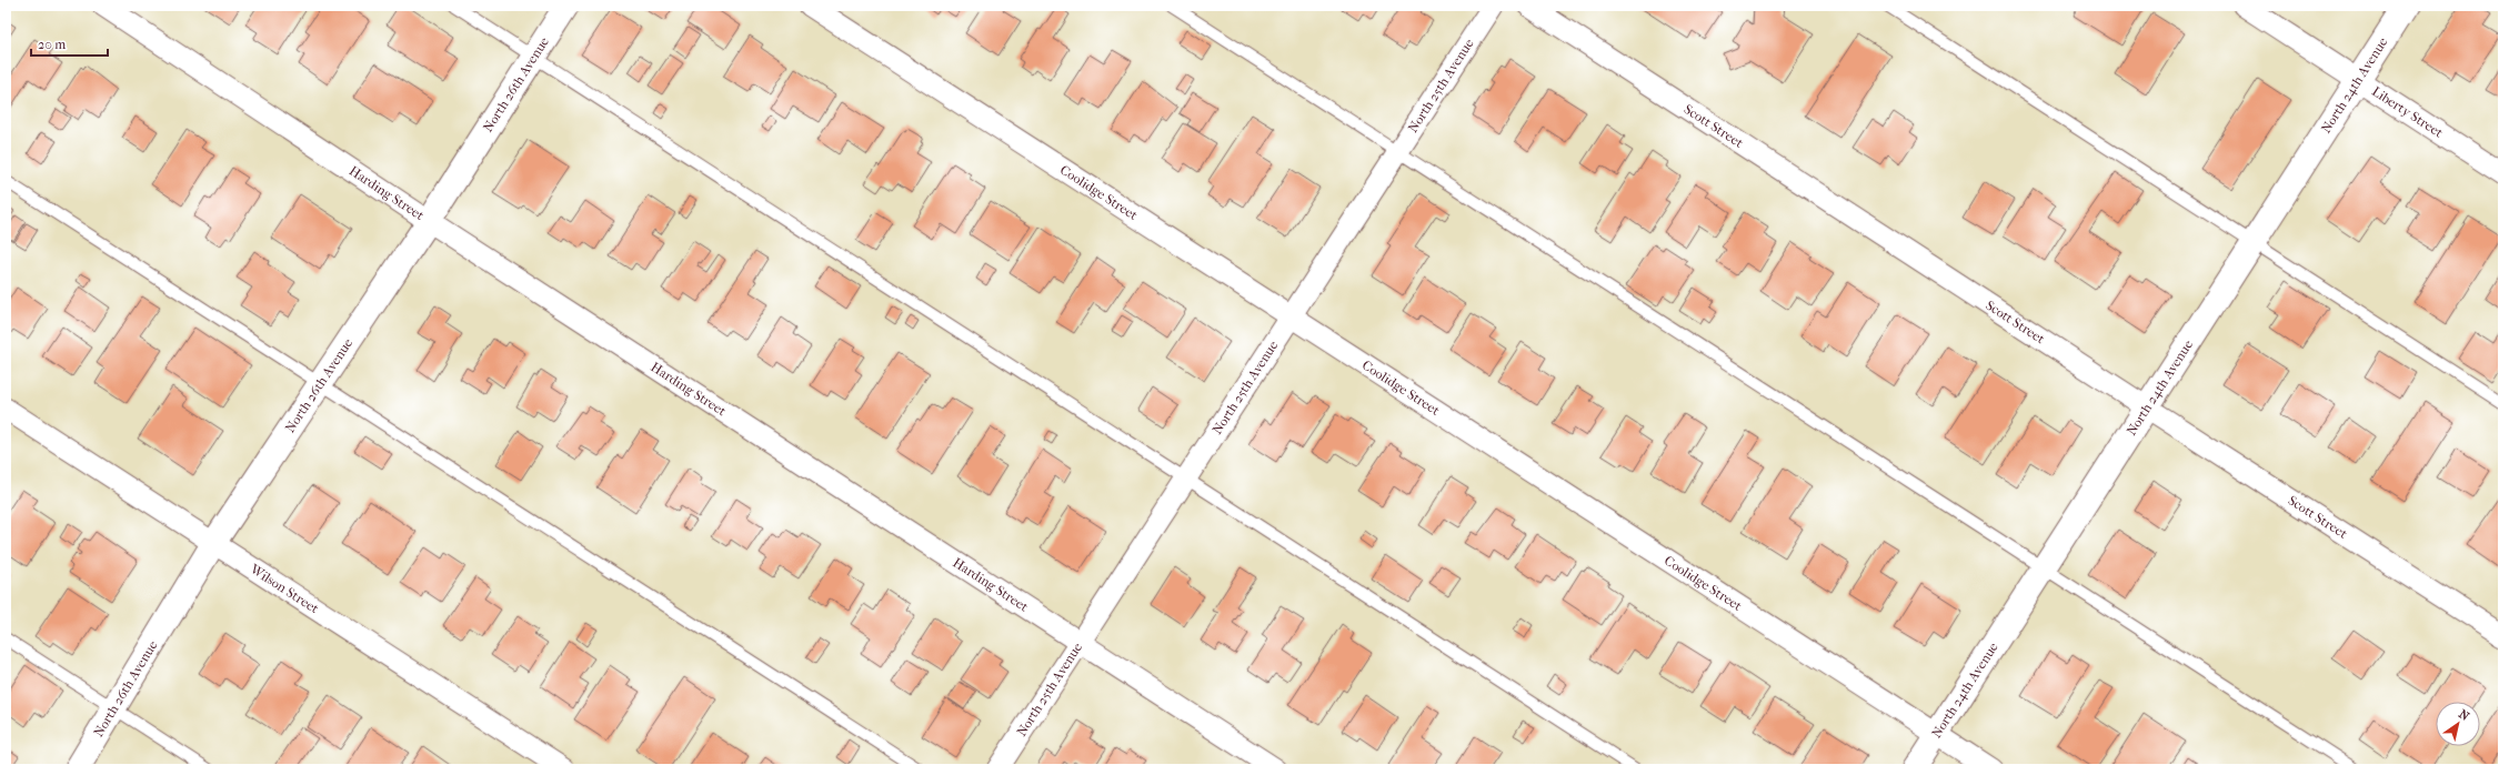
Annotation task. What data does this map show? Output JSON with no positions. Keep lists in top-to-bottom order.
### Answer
{
  "streets": {
    "street": [
      "North 26th Avenue",
      "North 24th Avenue",
      "North 25th Avenue",
      "Liberty Street",
      "Scott Street",
      "Harding Street",
      "Coolidge Street",
      "Wilson Street"
    ]
  },
  "crossings": [
    ["North 26th Avenue", "Harding Street"],
    ["North 26th Avenue", "Wilson Street"],
    ["North 24th Avenue", "Liberty Street"],
    ["North 24th Avenue", "Scott Street"],
    ["North 24th Avenue", "Coolidge Street"],
    ["North 25th Avenue", "Harding Street"],
    ["North 25th Avenue", "Coolidge Street"]
  ],
  "scale_bar": "20 m",
  "north": "top right"
}
